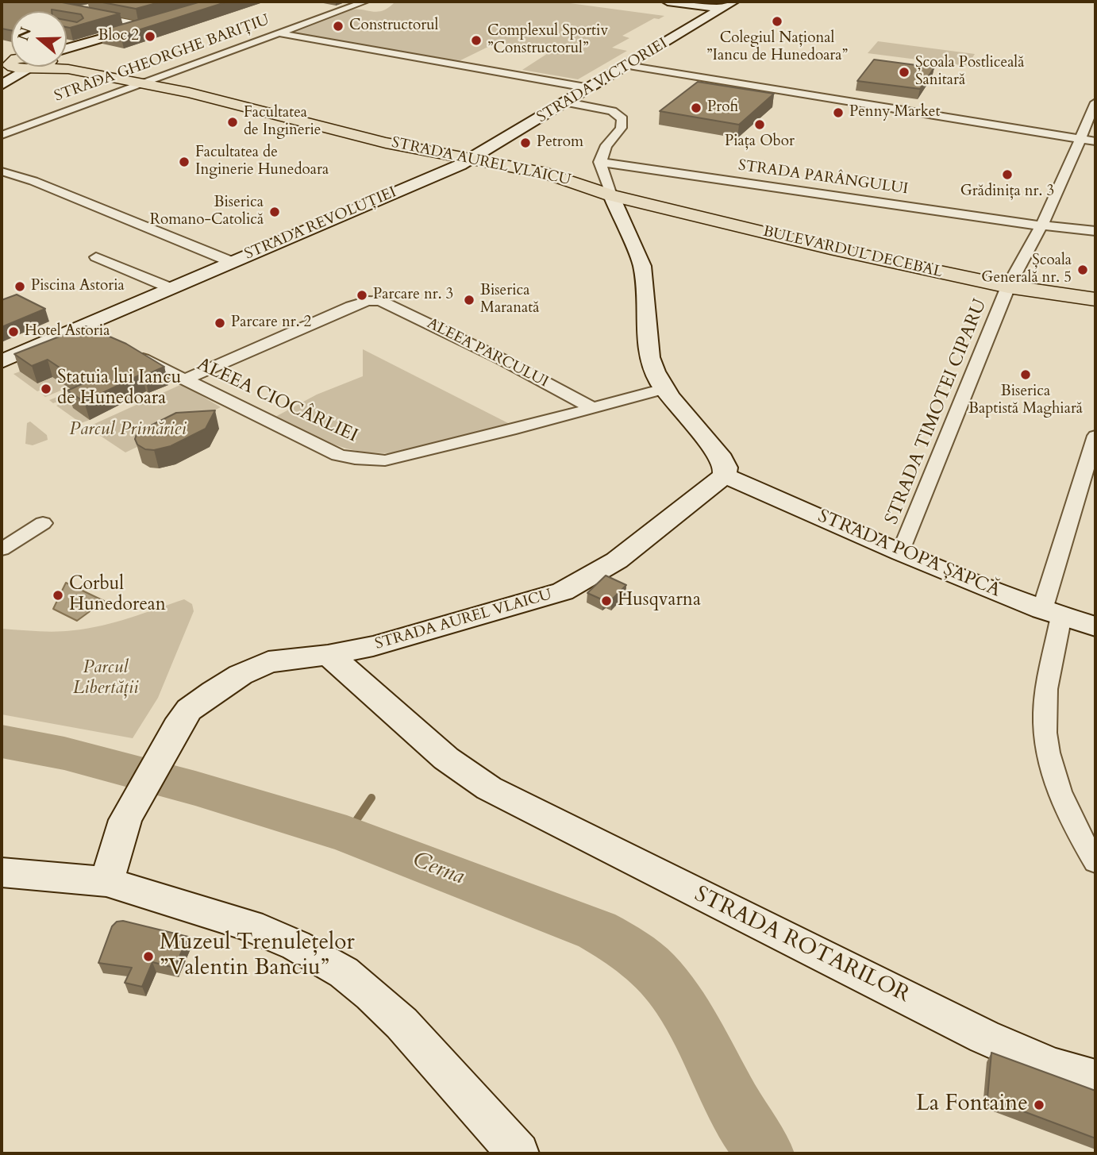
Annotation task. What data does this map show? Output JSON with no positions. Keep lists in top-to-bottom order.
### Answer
{
  "streets": {
    "main road": ["STRADA AUREL VLAICU", "BULEVARDUL DECEBAL"],
    "street": [
      "STRADA GHEORGHE BARIȚIU",
      "STRADA VICTORIEI",
      "STRADA PARÂNGULUI",
      "STRADA REVOLUȚIEI",
      "ALEEA PARCULUI",
      "ALEEA CIOCÂRLIEI",
      "STRADA TIMOTEI CIPARU",
      "STRADA POPA ȘAPCĂ",
      "STRADA ROTARILOR"
    ]
  },
  "crossings": [
    ["STRADA GHEORGHE BARIȚIU", "STRADA AUREL VLAICU"],
    ["STRADA VICTORIEI", "STRADA AUREL VLAICU"],
    ["STRADA VICTORIEI", "STRADA REVOLUȚIEI"],
    ["STRADA AUREL VLAICU", "STRADA REVOLUȚIEI"],
    ["STRADA AUREL VLAICU", "BULEVARDUL DECEBAL"],
    ["STRADA AUREL VLAICU", "STRADA POPA ȘAPCĂ"],
    ["STRADA AUREL VLAICU", "STRADA ROTARILOR"],
    ["STRADA PARÂNGULUI", "STRADA TIMOTEI CIPARU"],
    ["BULEVARDUL DECEBAL", "STRADA TIMOTEI CIPARU"],
    ["ALEEA PARCULUI", "ALEEA CIOCÂRLIEI"],
    ["STRADA TIMOTEI CIPARU", "STRADA POPA ȘAPCĂ"]
  ],
  "water": ["Cerna"],
  "parks": ["Parcul Primăriei", "Parcul Libertății"],
  "places": [
    "Colegiul Național ”Iancu de Hunedoara”",
    "Constructorul",
    "Bloc 2",
    "Complexul Sportiv ”Constructorul”",
    "Școala Postliceală Sanitară",
    "Profi",
    "Penny Market",
    "Facultatea de Inginerie",
    "Piața Obor",
    "Petrom",
    "Facultatea de Inginerie Hunedoara",
    "Grădinița nr. 3",
    "Biserica Romano-Catolică",
    "Școala Generală nr. 5",
    "Piscina Astoria",
    "Parcare nr. 3",
    "Biserica Maranată",
    "Parcare nr. 2",
    "Hotel Astoria",
    "Biserica Baptistă Maghiară",
    "Statuia lui Iancu de Hunedoara",
    "Corbul Hunedorean",
    "Husqvarna",
    "Muzeul Trenulețelor ”Valentin Banciu”",
    "La Fontaine"
  ],
  "north": "left"
}
